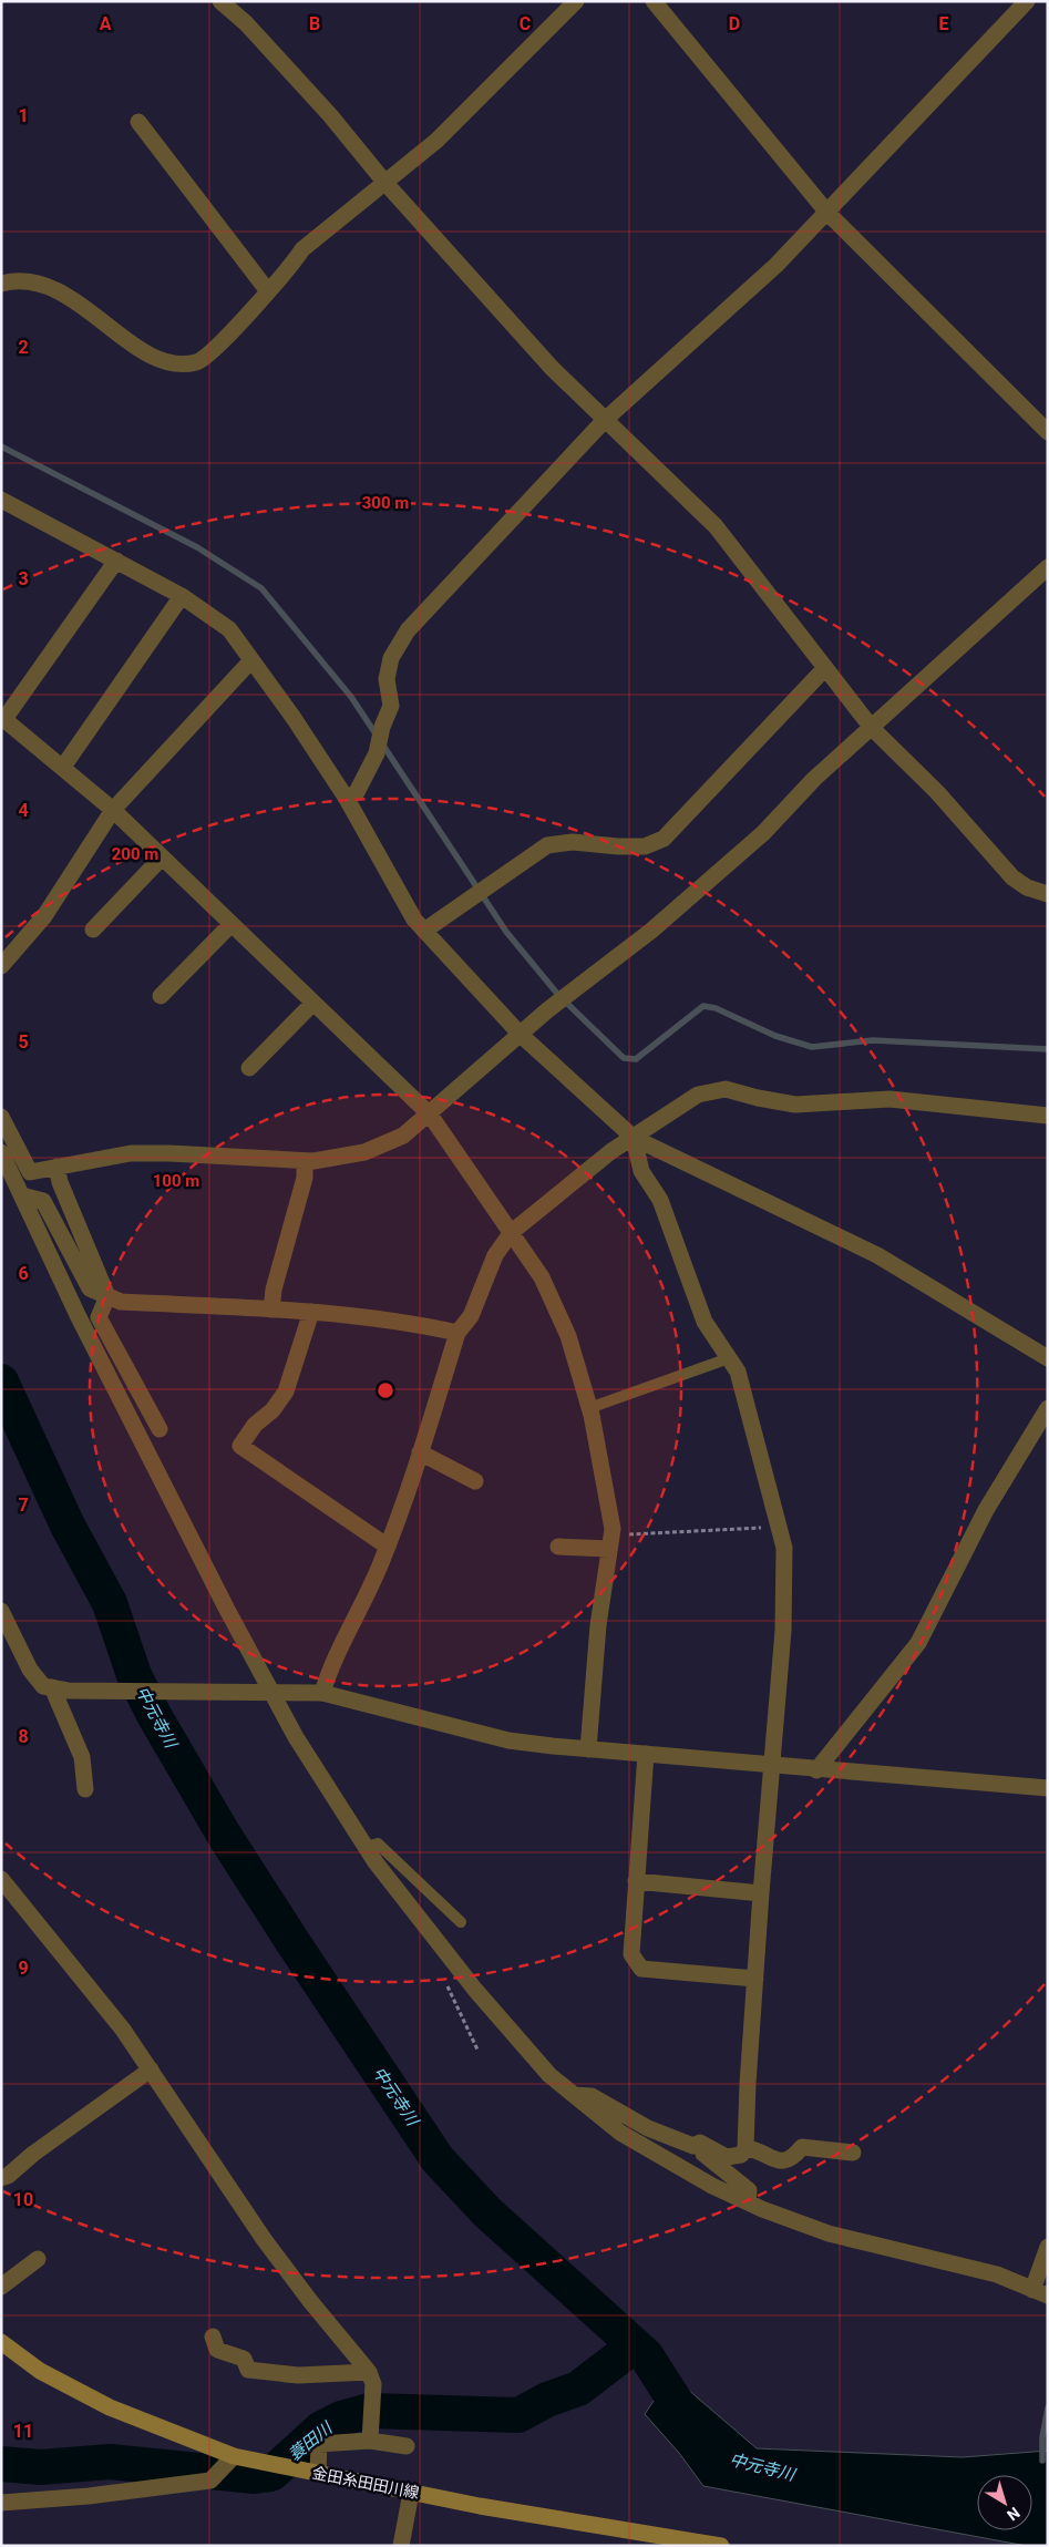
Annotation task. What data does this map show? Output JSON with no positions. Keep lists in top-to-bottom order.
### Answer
{
  "streets": {
    "main road": ["金田糸田田川線"]
  },
  "water": ["中元寺川", "蓑田川"],
  "north": "bottom right",
  "grid": {
    "columns": [
      "A",
      "B",
      "C",
      "D",
      "E"
    ],
    "rows": [
      "1",
      "2",
      "3",
      "4",
      "5",
      "6",
      "7",
      "8",
      "9",
      "10",
      "11"
    ]
  },
  "rings": ["300 m", "200 m", "100 m"]
}
